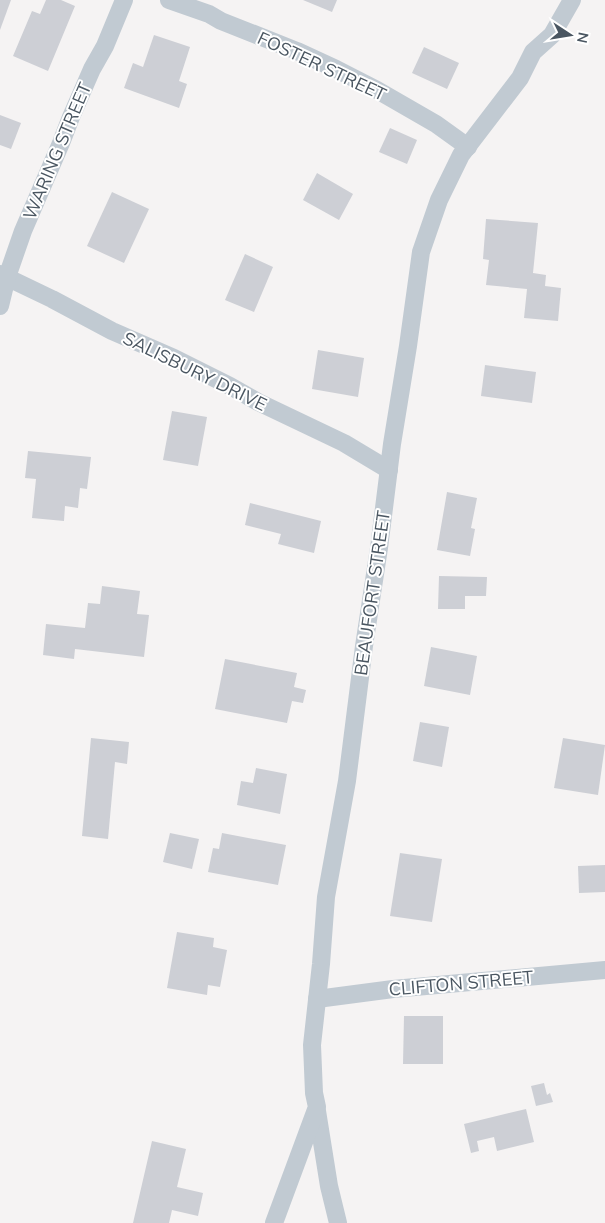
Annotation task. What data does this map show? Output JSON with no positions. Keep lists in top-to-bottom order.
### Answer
{
  "streets": {
    "street": [
      "FOSTER STREET",
      "WARING STREET",
      "SALISBURY DRIVE",
      "BEAUFORT STREET",
      "CLIFTON STREET"
    ]
  },
  "crossings": [
    ["FOSTER STREET", "BEAUFORT STREET"],
    ["WARING STREET", "SALISBURY DRIVE"],
    ["SALISBURY DRIVE", "BEAUFORT STREET"],
    ["BEAUFORT STREET", "CLIFTON STREET"]
  ],
  "north": "right"
}
